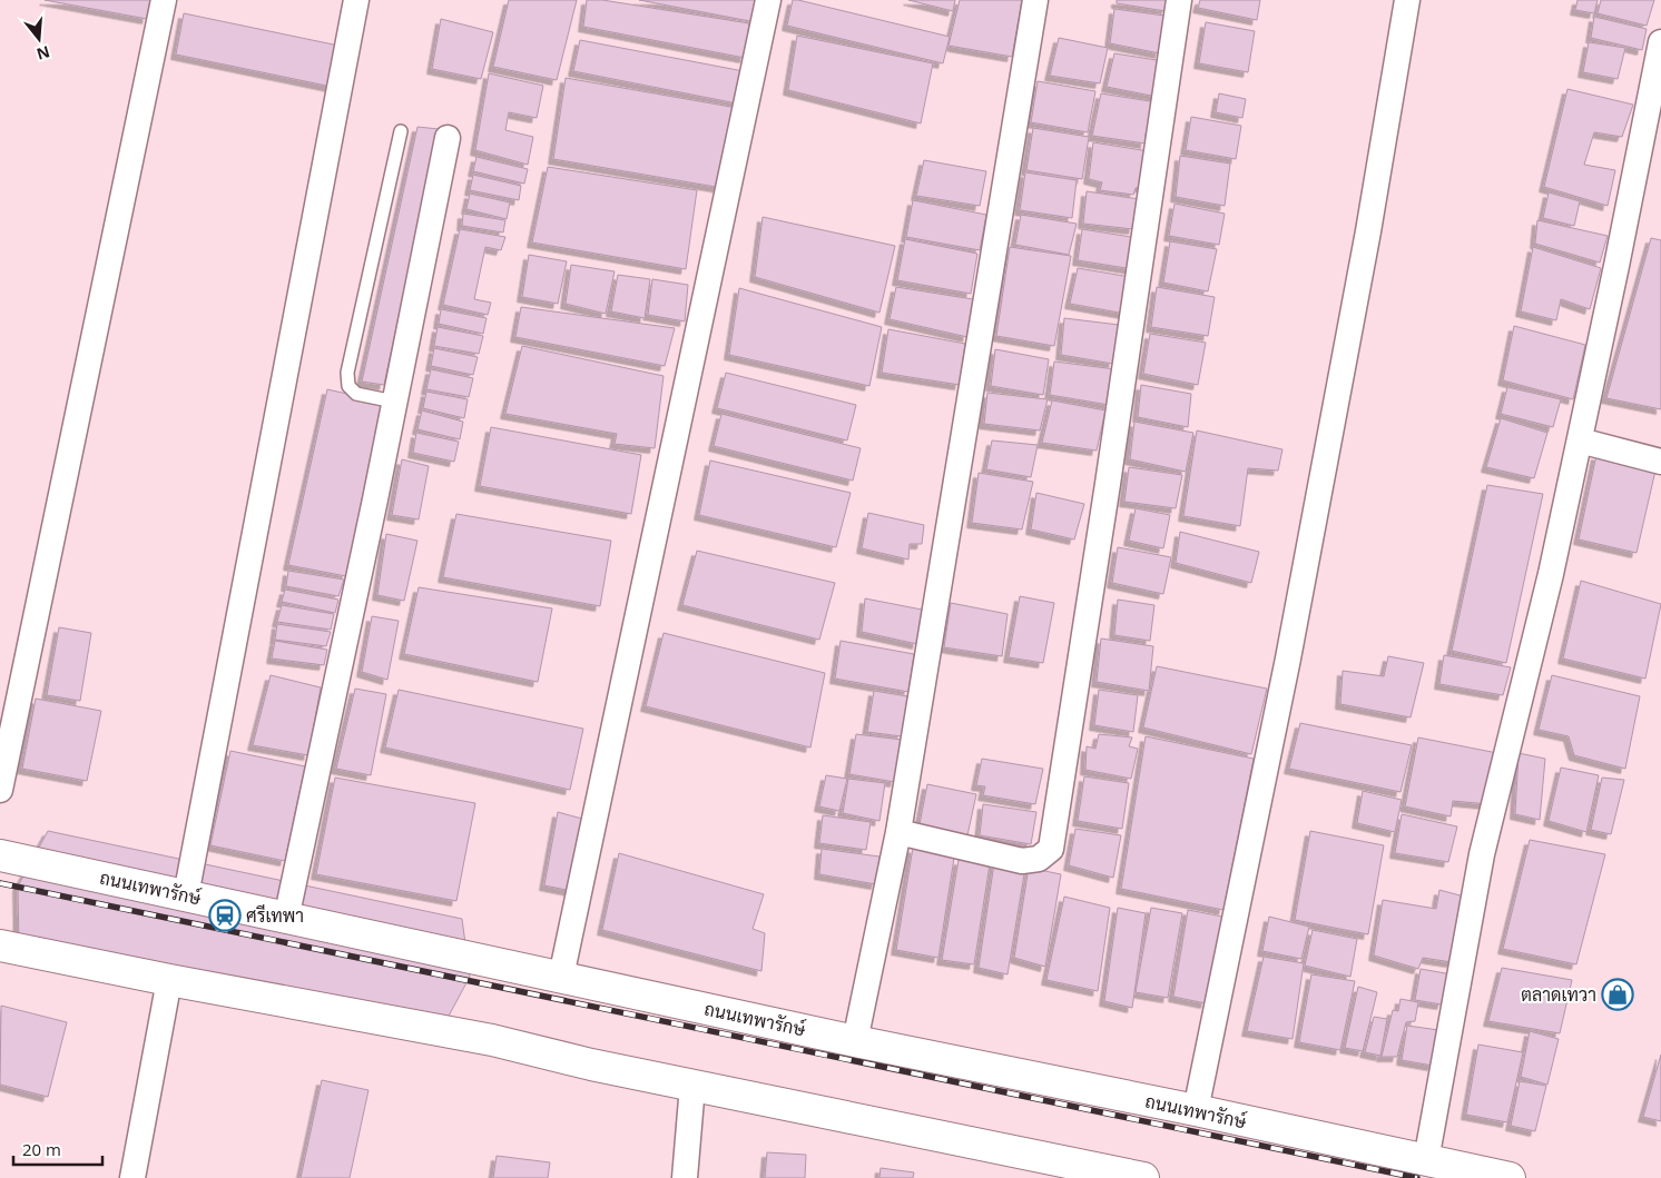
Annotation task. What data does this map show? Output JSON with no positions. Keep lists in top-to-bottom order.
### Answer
{
  "streets": {
    "main road": ["ถนนเทพารักษ์"]
  },
  "places": {
    "station": ["ศรีเทพา"],
    "shop": ["ตลาดเทวา"]
  },
  "scale_bar": "20 m",
  "north": "bottom"
}
